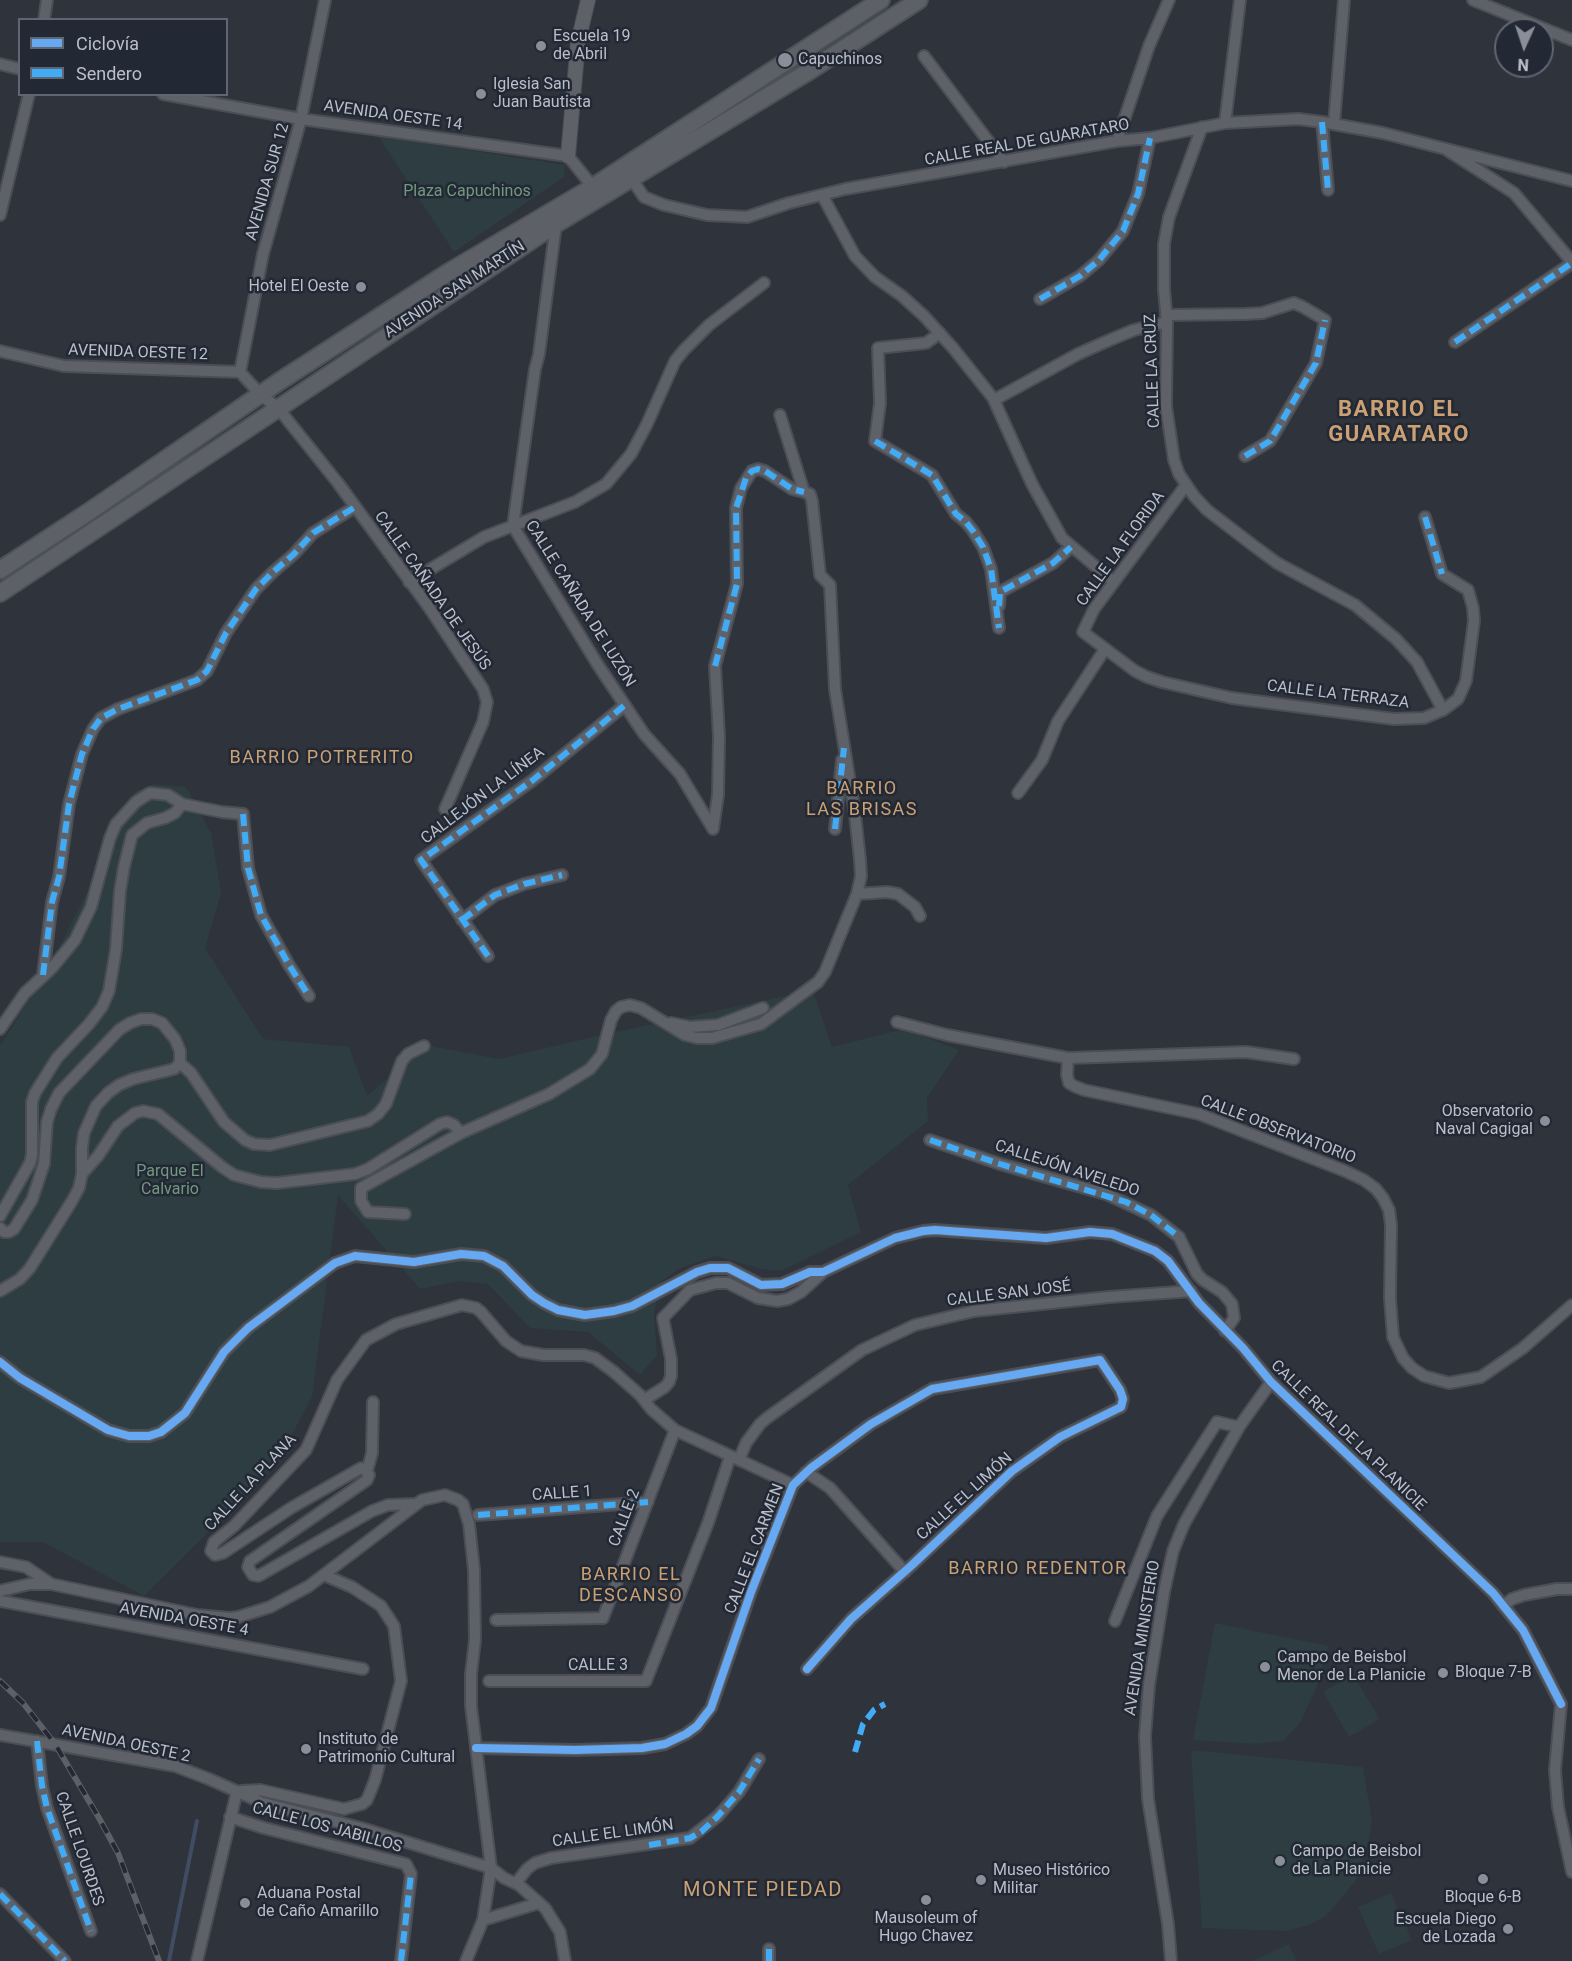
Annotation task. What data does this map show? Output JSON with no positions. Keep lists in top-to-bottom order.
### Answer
{
  "streets": {
    "main road": ["AVENIDA SAN MARTÍN"],
    "street": [
      "AVENIDA OESTE 14",
      "CALLE REAL DE GUARATARO",
      "AVENIDA SUR 12",
      "AVENIDA OESTE 12",
      "CALLE LA CRUZ",
      "CALLE LA FLORIDA",
      "CALLE CAÑADA DE JESÚS",
      "CALLE CAÑADA DE LUZÓN",
      "CALLE LA TERRAZA",
      "CALLEJÓN LA LÍNEA",
      "CALLE OBSERVATORIO",
      "CALLEJÓN AVELEDO",
      "CALLE SAN JOSÉ",
      "CALLE REAL DE LA PLANICIE",
      "CALLE LA PLANA",
      "CALLE 1",
      "CALLE EL LIMÓN",
      "CALLE 2",
      "CALLE EL CARMEN",
      "AVENIDA OESTE 4",
      "AVENIDA MINISTERIO",
      "CALLE 3",
      "AVENIDA OESTE 2",
      "CALLE LOS JABILLOS",
      "CALLE LOURDES"
    ]
  },
  "crossings": [
    ["AVENIDA OESTE 14", "AVENIDA SUR 12"],
    ["CALLE REAL DE GUARATARO", "AVENIDA SAN MARTÍN"],
    ["CALLE REAL DE GUARATARO", "CALLE LA CRUZ"],
    ["AVENIDA SUR 12", "AVENIDA OESTE 12"],
    ["AVENIDA SUR 12", "CALLE CAÑADA DE JESÚS"],
    ["AVENIDA SAN MARTÍN", "CALLE CAÑADA DE JESÚS"],
    ["AVENIDA SAN MARTÍN", "CALLE CAÑADA DE LUZÓN"],
    ["AVENIDA OESTE 12", "CALLE CAÑADA DE JESÚS"],
    ["CALLE LA CRUZ", "CALLE LA FLORIDA"],
    ["CALLE LA CRUZ", "CALLE LA TERRAZA"],
    ["CALLE LA FLORIDA", "CALLE LA TERRAZA"],
    ["CALLE CAÑADA DE LUZÓN", "CALLEJÓN LA LÍNEA"],
    ["CALLEJÓN AVELEDO", "CALLE REAL DE LA PLANICIE"],
    ["CALLE SAN JOSÉ", "CALLE REAL DE LA PLANICIE"],
    ["CALLE SAN JOSÉ", "CALLE LA PLANA"],
    ["CALLE SAN JOSÉ", "CALLE 3"],
    ["CALLE REAL DE LA PLANICIE", "CALLE LA PLANA"],
    ["CALLE REAL DE LA PLANICIE", "AVENIDA MINISTERIO"],
    ["CALLE LA PLANA", "CALLE 2"],
    ["CALLE LA PLANA", "CALLE EL CARMEN"],
    ["CALLE LA PLANA", "CALLE 3"],
    ["CALLE 1", "CALLE 2"],
    ["CALLE EL LIMÓN", "CALLE EL CARMEN"],
    ["AVENIDA OESTE 2", "CALLE LOS JABILLOS"],
    ["AVENIDA OESTE 2", "CALLE LOURDES"]
  ],
  "districts": [
    "BARRIO EL GUARATARO",
    "BARRIO POTRERITO",
    "BARRIO LAS BRISAS",
    "BARRIO REDENTOR",
    "BARRIO EL DESCANSO",
    "MONTE PIEDAD"
  ],
  "parks": ["Plaza Capuchinos", "Parque El Calvario"],
  "places": [
    "Escuela 19 de Abril",
    "Capuchinos",
    "Iglesia San Juan Bautista",
    "Hotel El Oeste",
    "Observatorio Naval Cagigal",
    "Campo de Beisbol Menor de La Planicie",
    "Bloque 7-B",
    "Instituto de Patrimonio Cultural",
    "Campo de Beisbol de La Planicie",
    "Bloque 6-B",
    "Museo Histórico Militar",
    "Mausoleum of Hugo Chavez",
    "Aduana Postal de Caño Amarillo",
    "Escuela Diego de Lozada"
  ],
  "legend": ["Ciclovía", "Sendero"],
  "north": "bottom"
}
